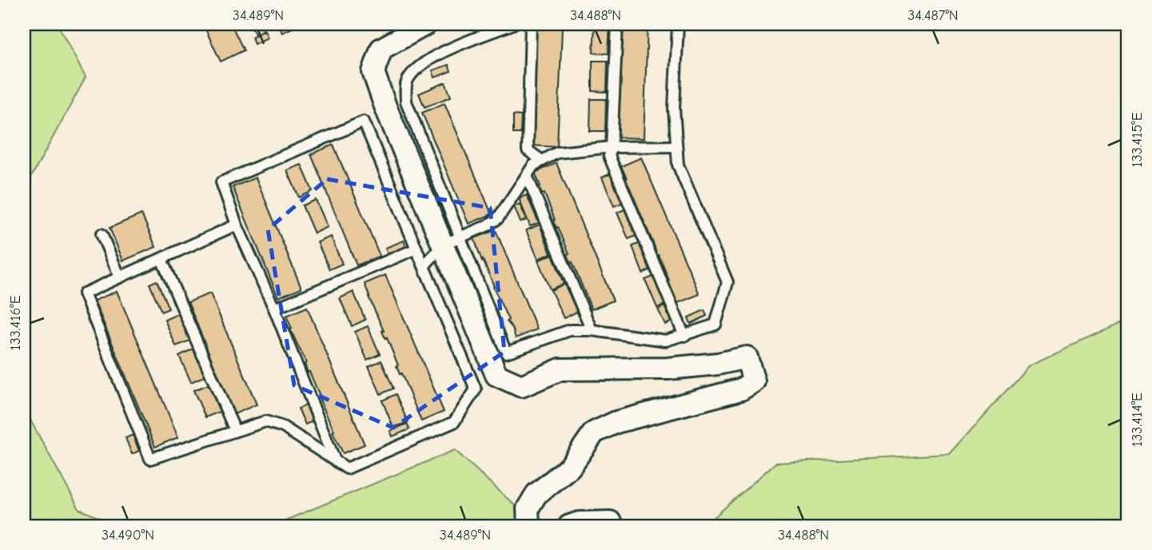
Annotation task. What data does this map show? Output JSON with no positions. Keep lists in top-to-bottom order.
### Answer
{
  "coordinates": [
    "34.489°N",
    "34.488°N",
    "34.487°N",
    "133.415°E",
    "133.416°E",
    "133.414°E",
    "34.490°N"
  ]
}
